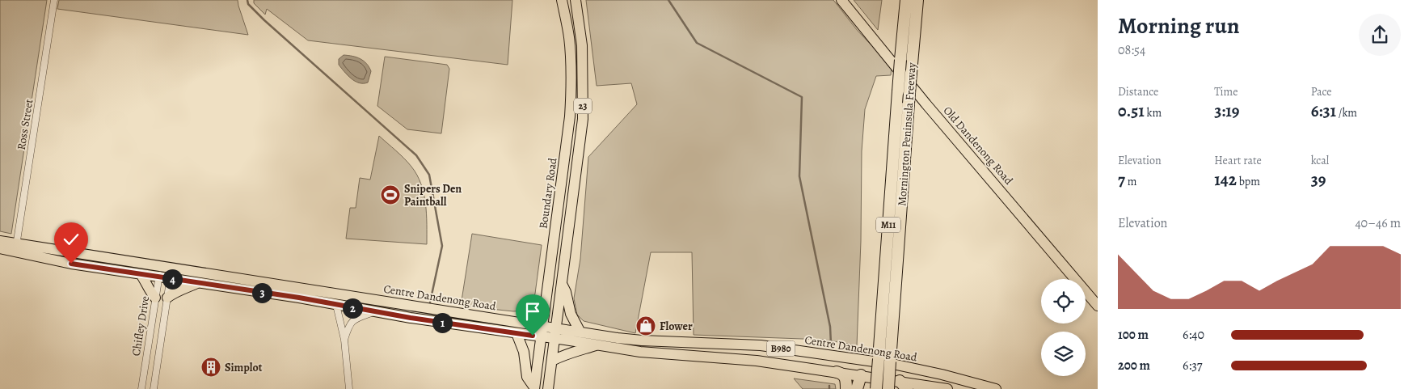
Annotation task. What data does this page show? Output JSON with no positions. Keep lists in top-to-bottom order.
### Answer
{
  "streets": {
    "highway": ["Mornington Peninsula Freeway", "M11"],
    "main road": [
      "23",
      "Old Dandenong Road",
      "Boundary Road",
      "Centre Dandenong Road",
      "B980"
    ],
    "street": ["Ross Street", "Chifley Drive"]
  },
  "crossings": [
    ["23", "Centre Dandenong Road"],
    ["Ross Street", "Centre Dandenong Road"],
    ["Mornington Peninsula Freeway", "Centre Dandenong Road"],
    ["Boundary Road", "Centre Dandenong Road"],
    ["Centre Dandenong Road", "Chifley Drive"]
  ],
  "places": {
    "sports": ["Snipers Den Paintball"],
    "shop": ["Flower"],
    "building": ["Simplot"]
  },
  "page": {
    "heading": ["Morning run", "08:54"],
    "stats": [
      ["Distance", "0.51 km"],
      ["Time", "3:19"],
      ["Pace", "6:31 /km"],
      ["Elevation", "7 m"],
      ["Heart rate", "142 bpm"],
      ["kcal", "39"]
    ],
    "chart": ["Elevation", "40–46 m"],
    "pins": [
      "4",
      "3",
      "2",
      "1"
    ],
    "list": [
      {
        "name": "100 m",
        "note": "6:40"
      },
      {
        "name": "200 m",
        "note": "6:37"
      }
    ]
  }
}
